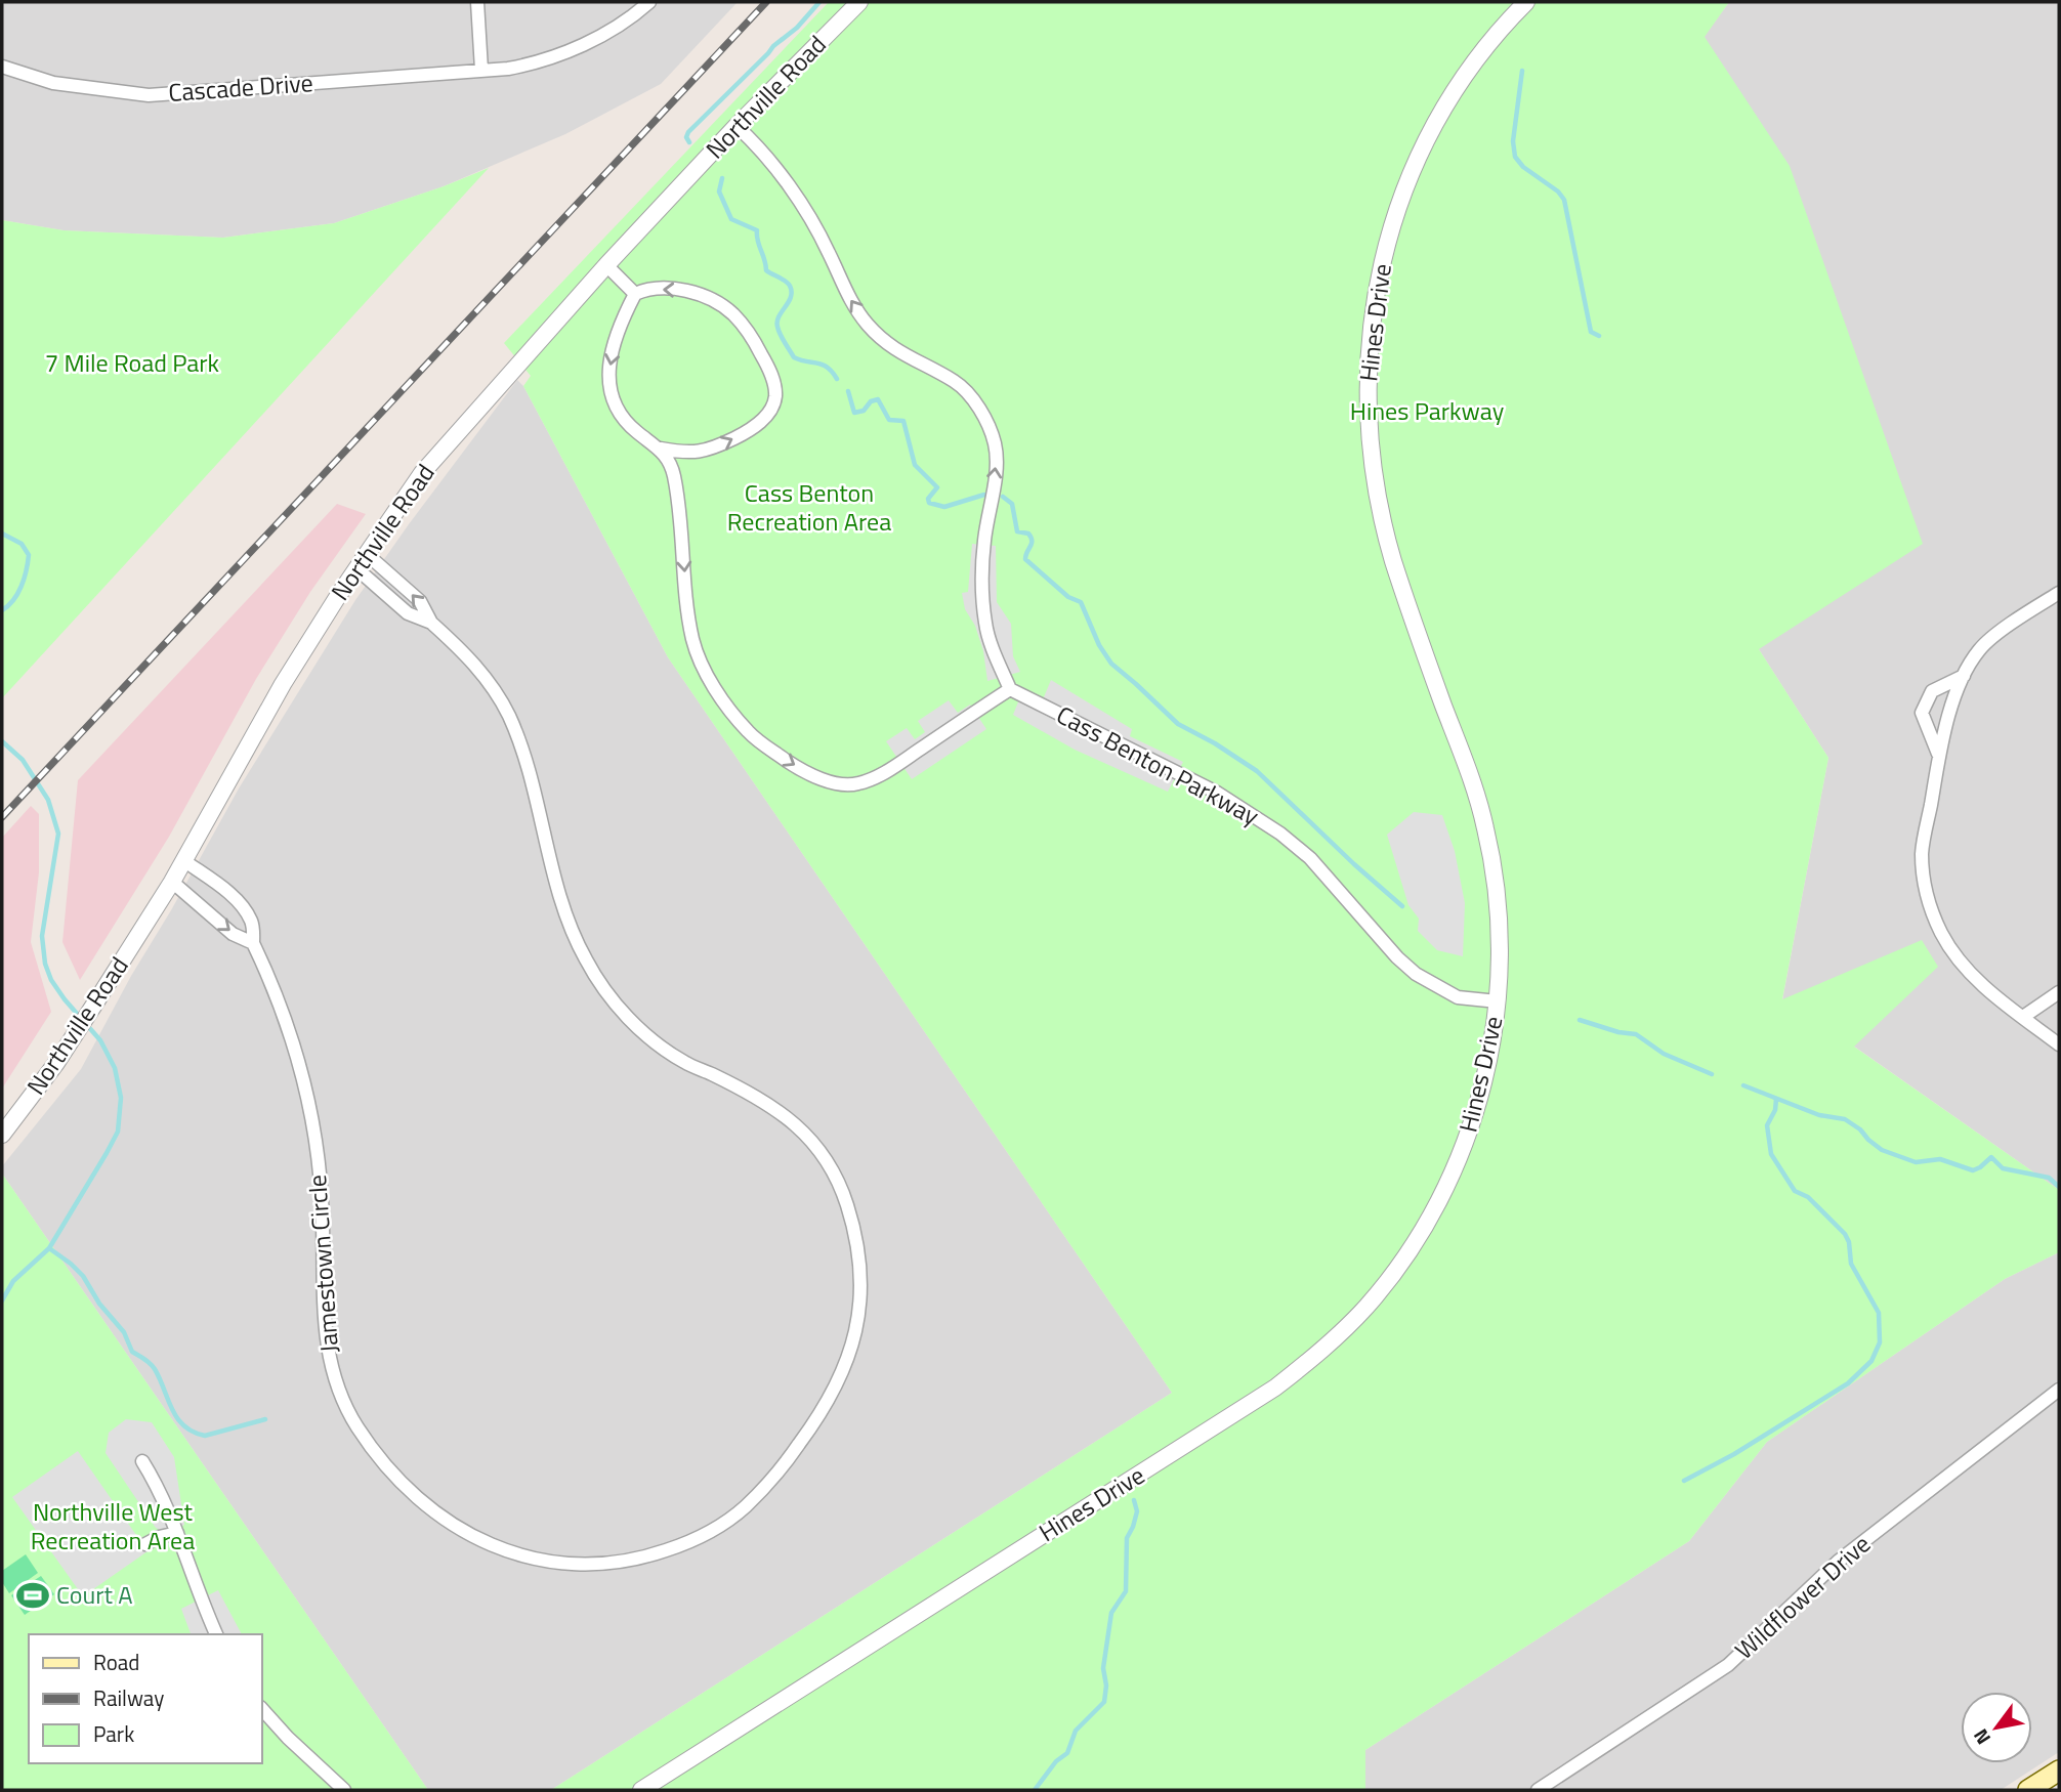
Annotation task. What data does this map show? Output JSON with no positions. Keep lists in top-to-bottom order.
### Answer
{
  "streets": {
    "street": [
      "Cascade Drive",
      "Northville Road",
      "Hines Drive",
      "Cass Benton Parkway",
      "Jamestown Circle",
      "Wildflower Drive"
    ]
  },
  "crossings": [
    ["Northville Road", "Jamestown Circle"],
    ["Hines Drive", "Cass Benton Parkway"]
  ],
  "parks": [
    "7 Mile Road Park",
    "Hines Parkway",
    "Cass Benton Recreation Area",
    "Northville West Recreation Area"
  ],
  "places": {
    "sports": ["Court A"]
  },
  "legend": ["Road", "Railway", "Park"],
  "north": "bottom left"
}
